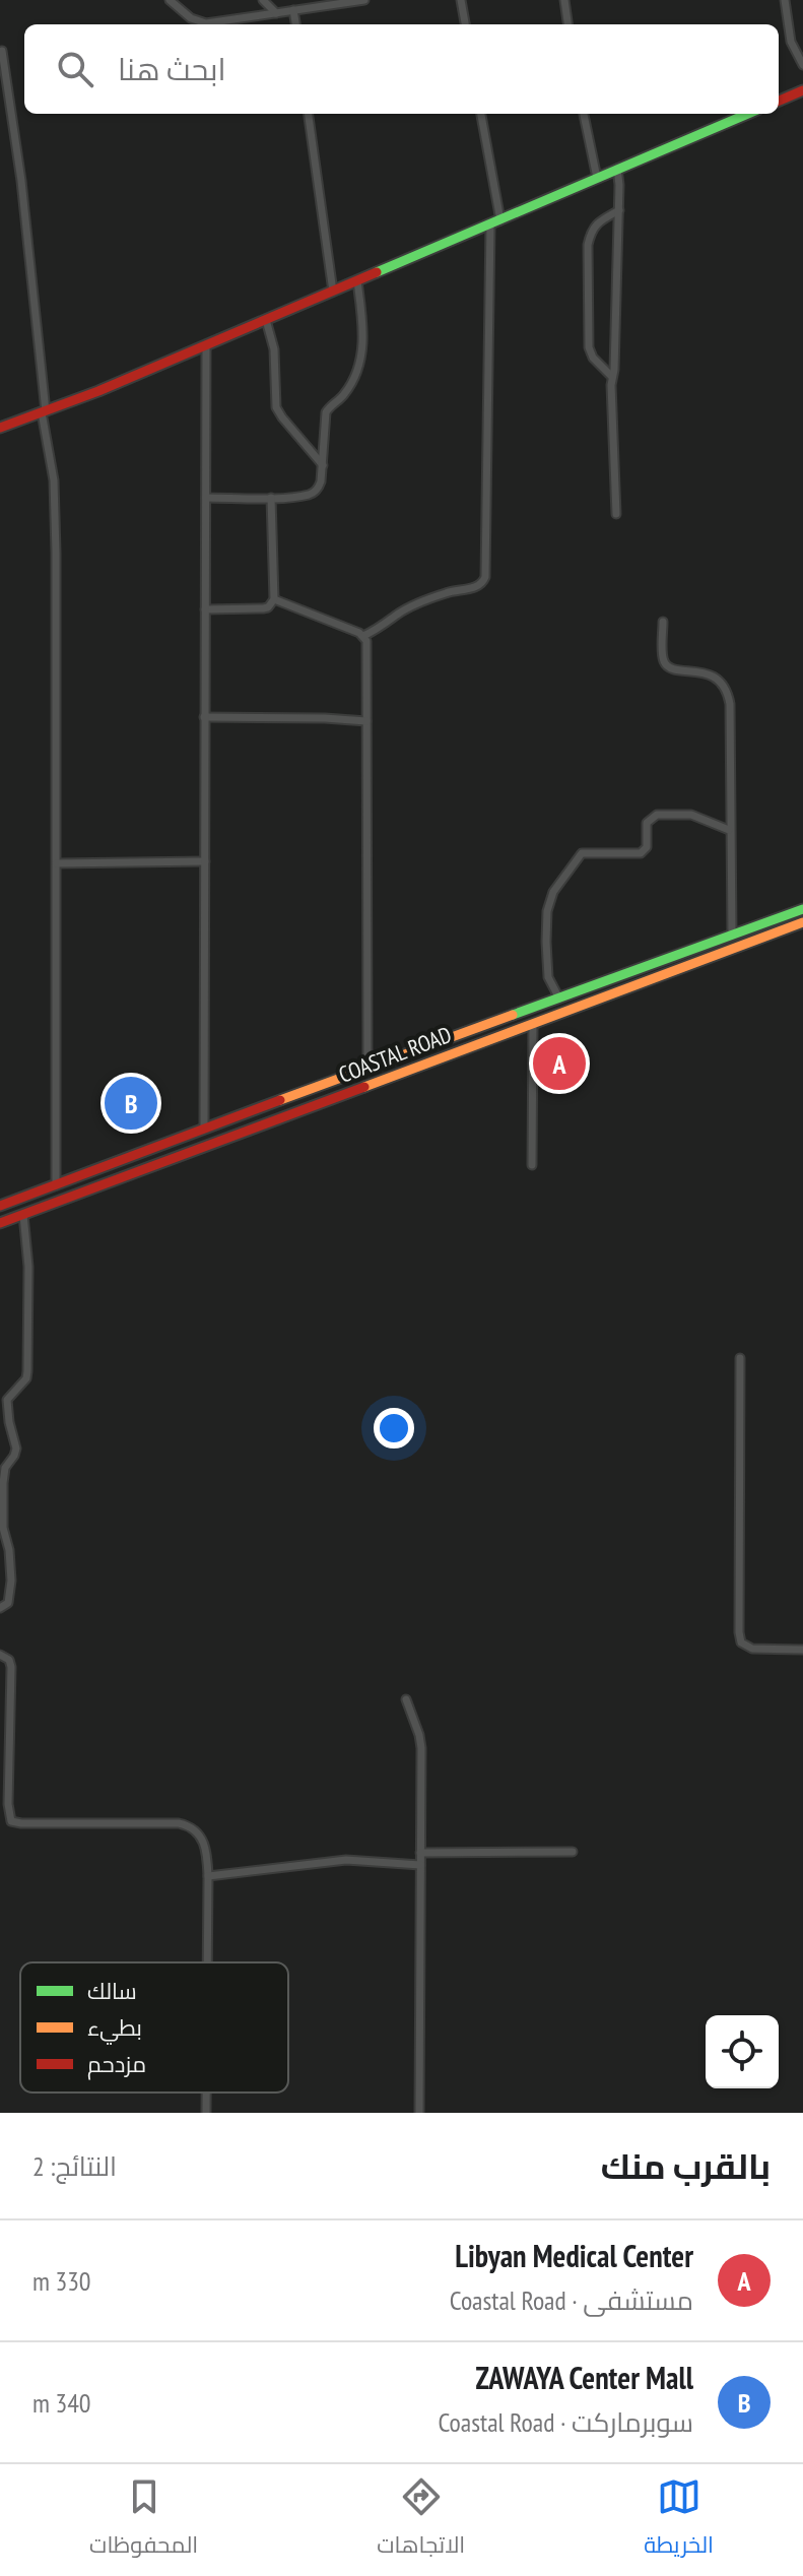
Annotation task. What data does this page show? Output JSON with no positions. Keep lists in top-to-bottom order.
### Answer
{
  "streets": {
    "main road": ["COASTAL ROAD"]
  },
  "legend": ["سالك", "بطيء", "مزدحم"],
  "page": {
    "search": "ابحث هنا",
    "pins": ["A", "B"],
    "heading": ["بالقرب منك", "النتائج: 2"],
    "list": [
      {
        "mark": "A",
        "name": "Libyan Medical Center",
        "note": "مستشفى · Coastal Road",
        "value": "330 m"
      },
      {
        "mark": "B",
        "name": "ZAWAYA Center Mall",
        "note": "سوبرماركت · Coastal Road",
        "value": "340 m"
      }
    ],
    "nav": ["الخريطة", "الاتجاهات", "المحفوظات"]
  }
}
